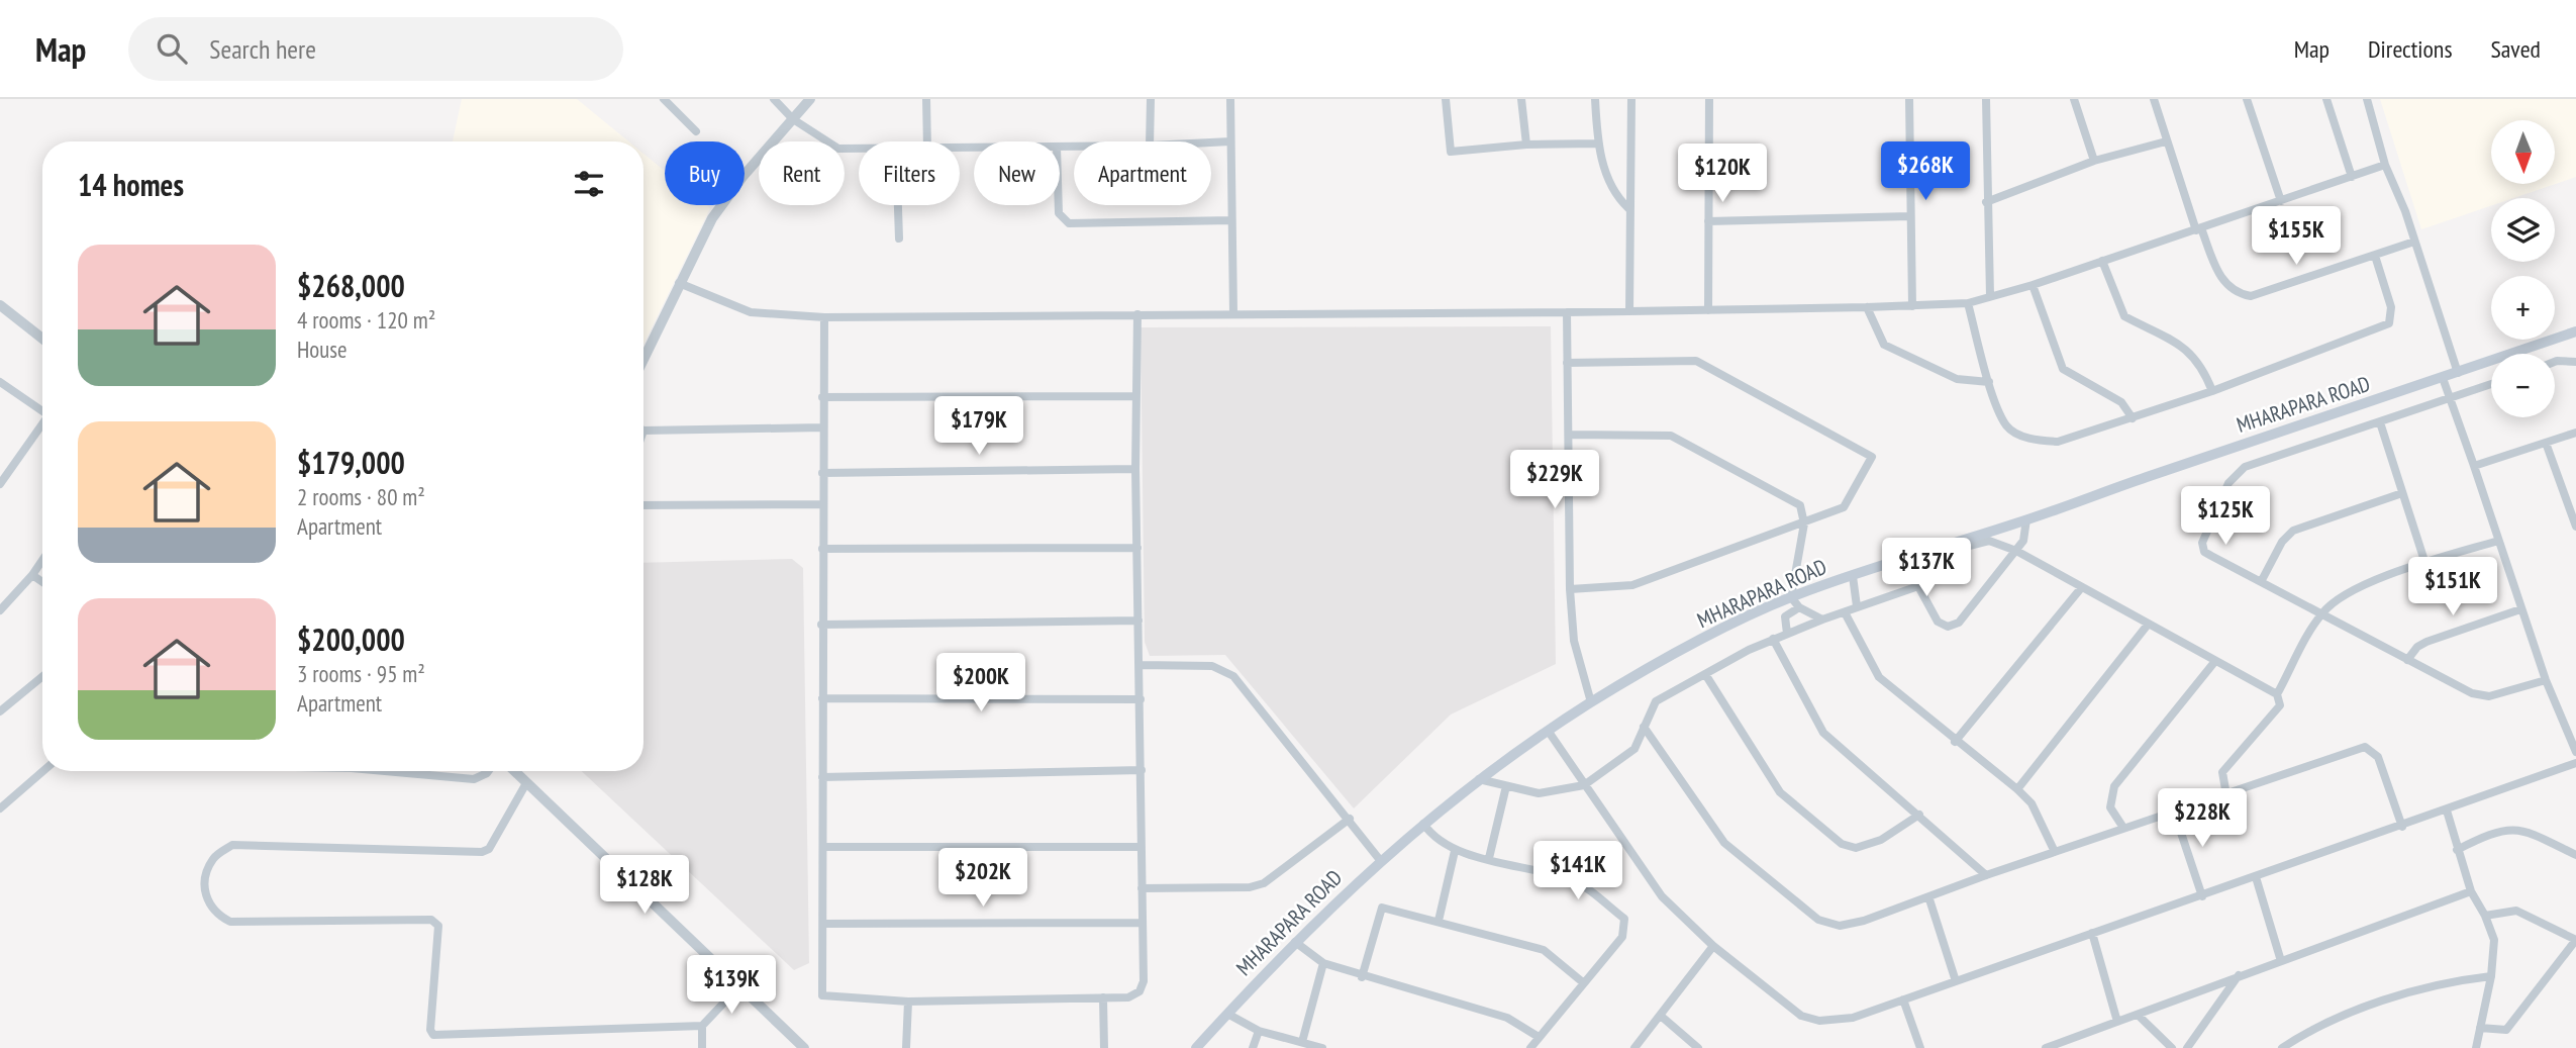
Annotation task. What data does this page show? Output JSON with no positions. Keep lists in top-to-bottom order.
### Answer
{
  "streets": {
    "main road": ["MHARAPARA ROAD"]
  },
  "north": "bottom",
  "page": {
    "header": "Map",
    "search": "Search here",
    "nav": ["Map", "Directions", "Saved"],
    "map_buttons": ["+", "−"],
    "price": [
      "$268K",
      "$120K",
      "$155K",
      "$179K",
      "$229K",
      "$125K",
      "$137K",
      "$151K",
      "$200K",
      "$228K",
      "$141K",
      "$202K",
      "$128K",
      "$139K"
    ],
    "chip": [
      "Buy",
      "Rent",
      "Filters",
      "New",
      "Apartment"
    ],
    "heading": "14 homes",
    "list": [
      {
        "name": "$268,000",
        "note": "4 rooms · 120 m² · House"
      },
      {
        "name": "$179,000",
        "note": "2 rooms · 80 m² · Apartment"
      },
      {
        "name": "$200,000",
        "note": "3 rooms · 95 m² · Apartment"
      }
    ]
  }
}
